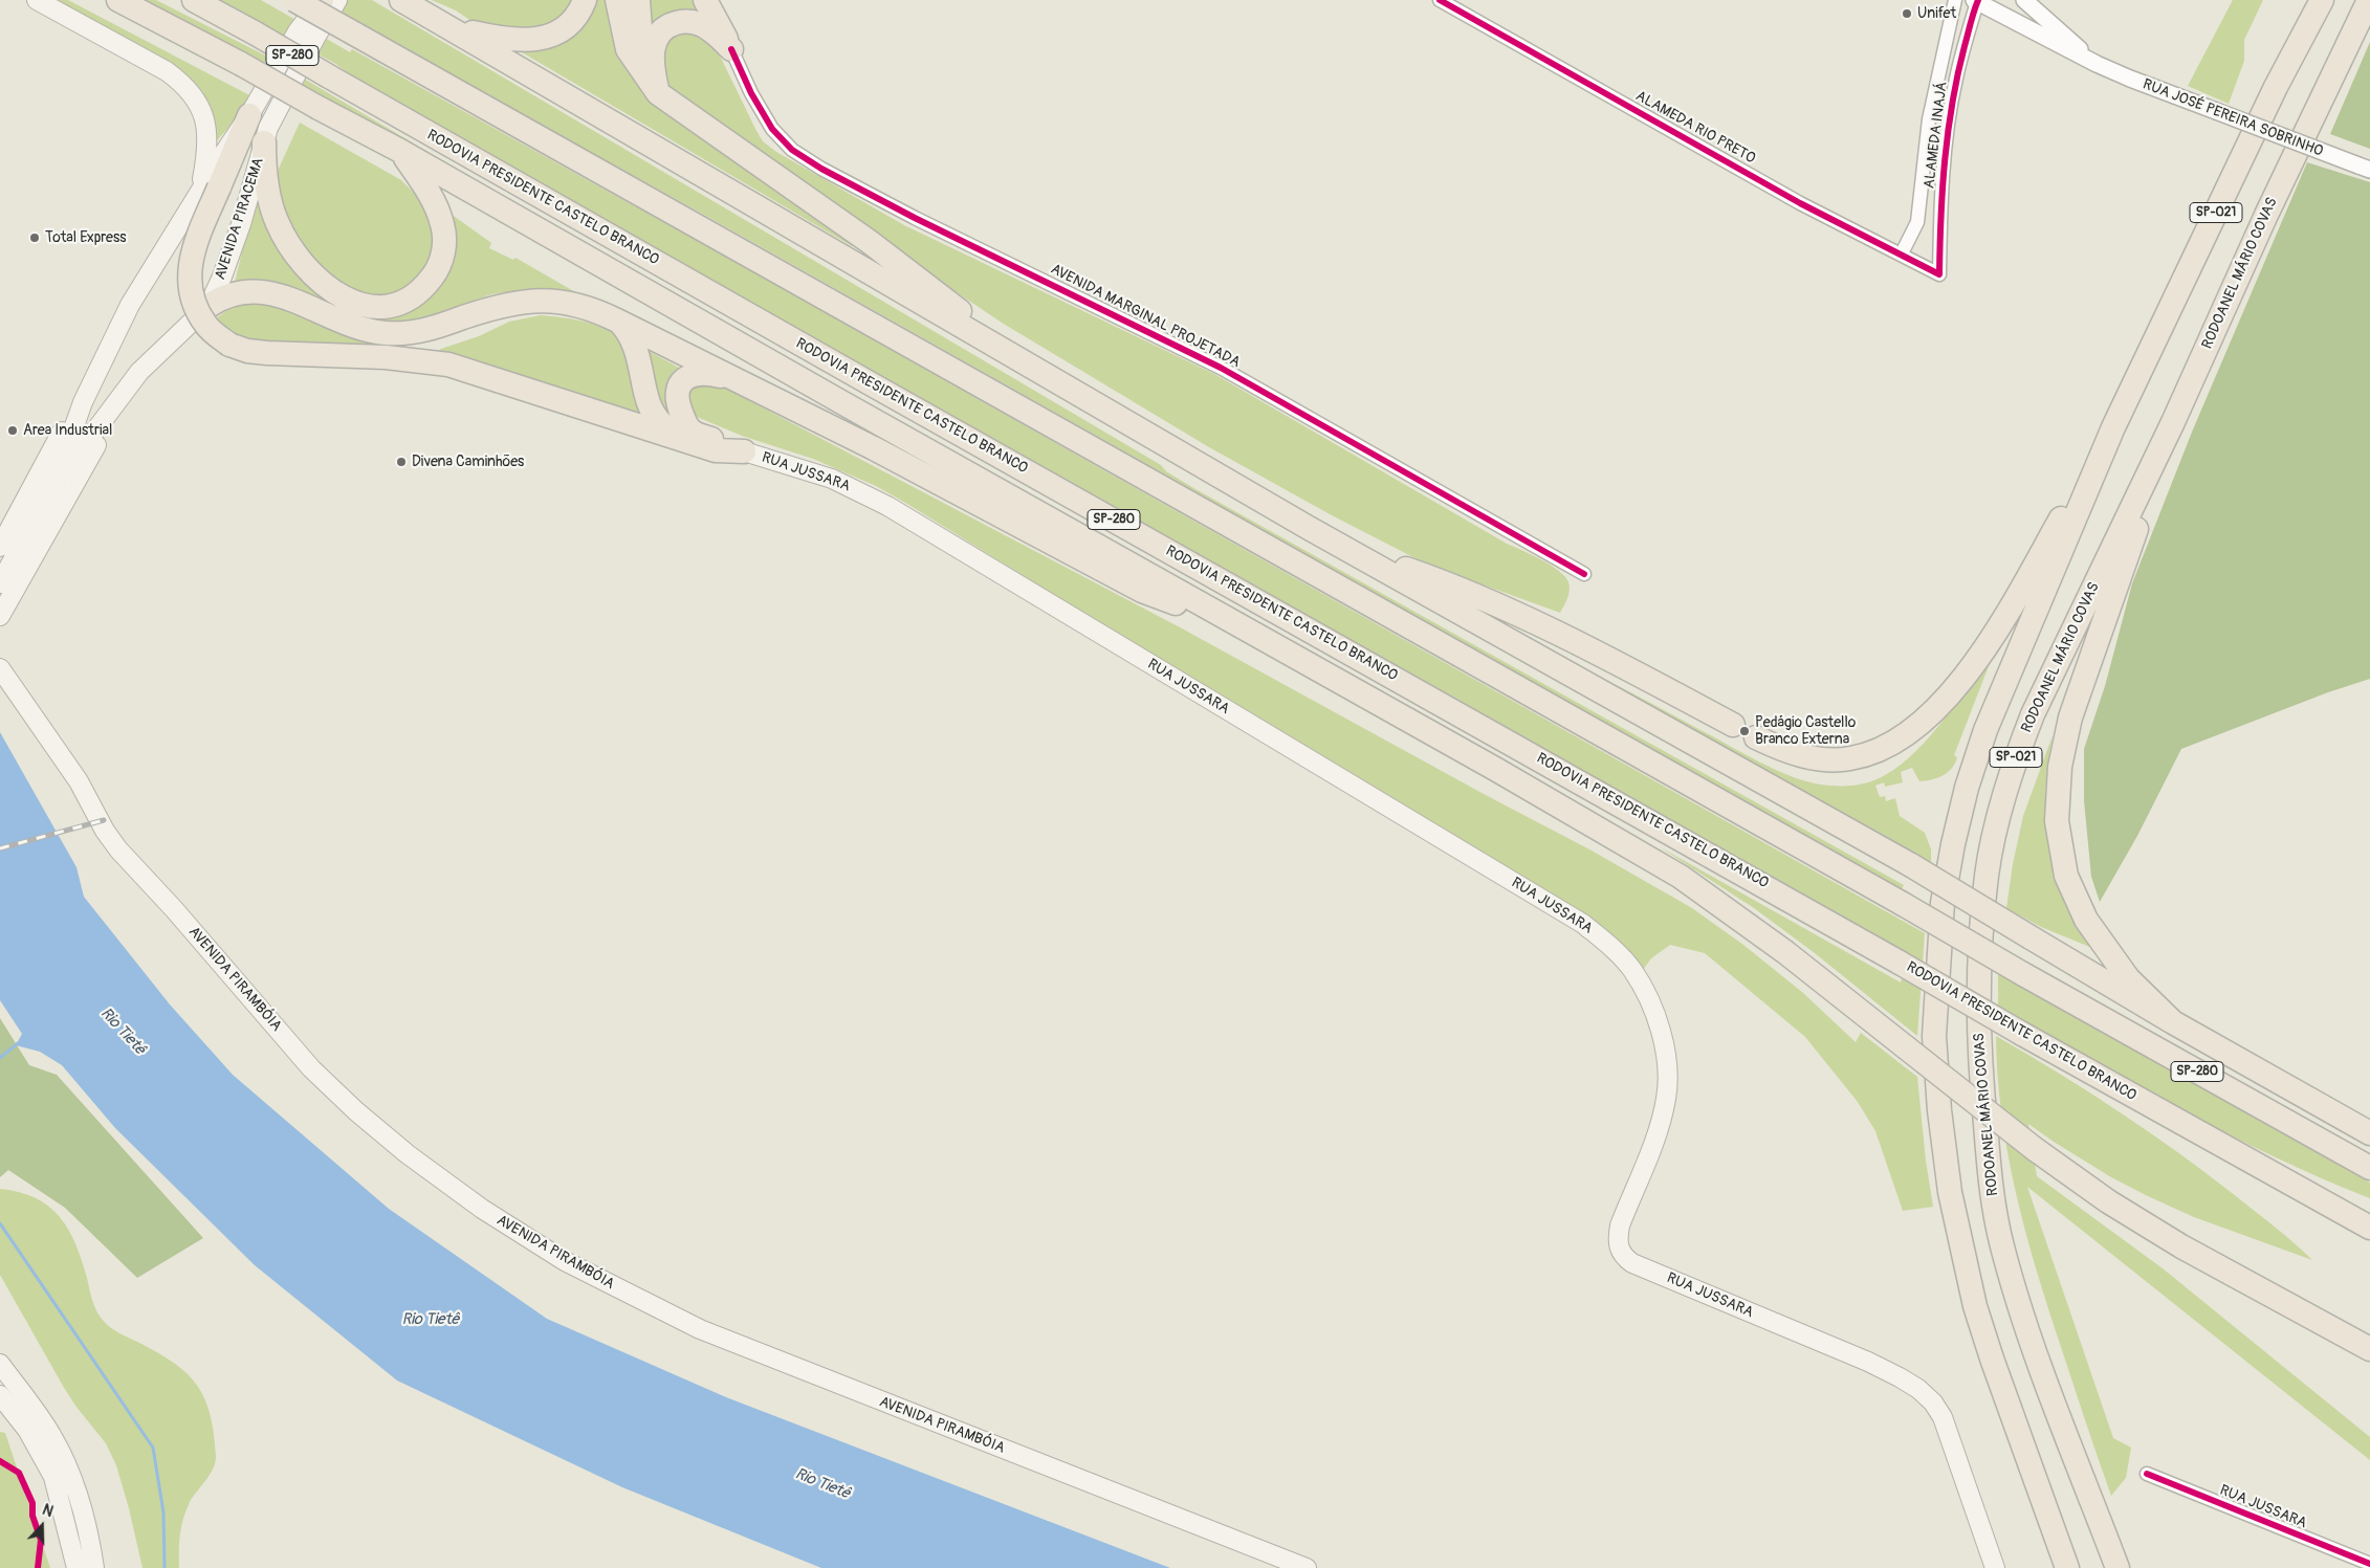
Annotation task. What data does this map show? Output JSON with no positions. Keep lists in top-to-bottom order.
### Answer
{
  "streets": {
    "highway": [
      "SP-280",
      "RODOVIA PRESIDENTE CASTELO BRANCO",
      "SP-021",
      "RODOANEL MÁRIO COVAS"
    ],
    "main road": ["AVENIDA PIRACEMA", "RUA JUSSARA", "AVENIDA PIRAMBÓIA"],
    "street": [
      "RUA JOSÉ PEREIRA SOBRINHO",
      "ALAMEDA RIO PRETO",
      "ALAMEDA INAJÁ",
      "AVENIDA MARGINAL PROJETADA"
    ]
  },
  "crossings": [
    ["RUA JOSÉ PEREIRA SOBRINHO", "ALAMEDA INAJÁ"],
    ["ALAMEDA RIO PRETO", "ALAMEDA INAJÁ"]
  ],
  "water": ["Rio Tietê"],
  "places": [
    "Unifet",
    "Total Express",
    "Area Industrial",
    "Divena Caminhões",
    "Pedágio Castello Branco Externa"
  ],
  "north": "top"
}
